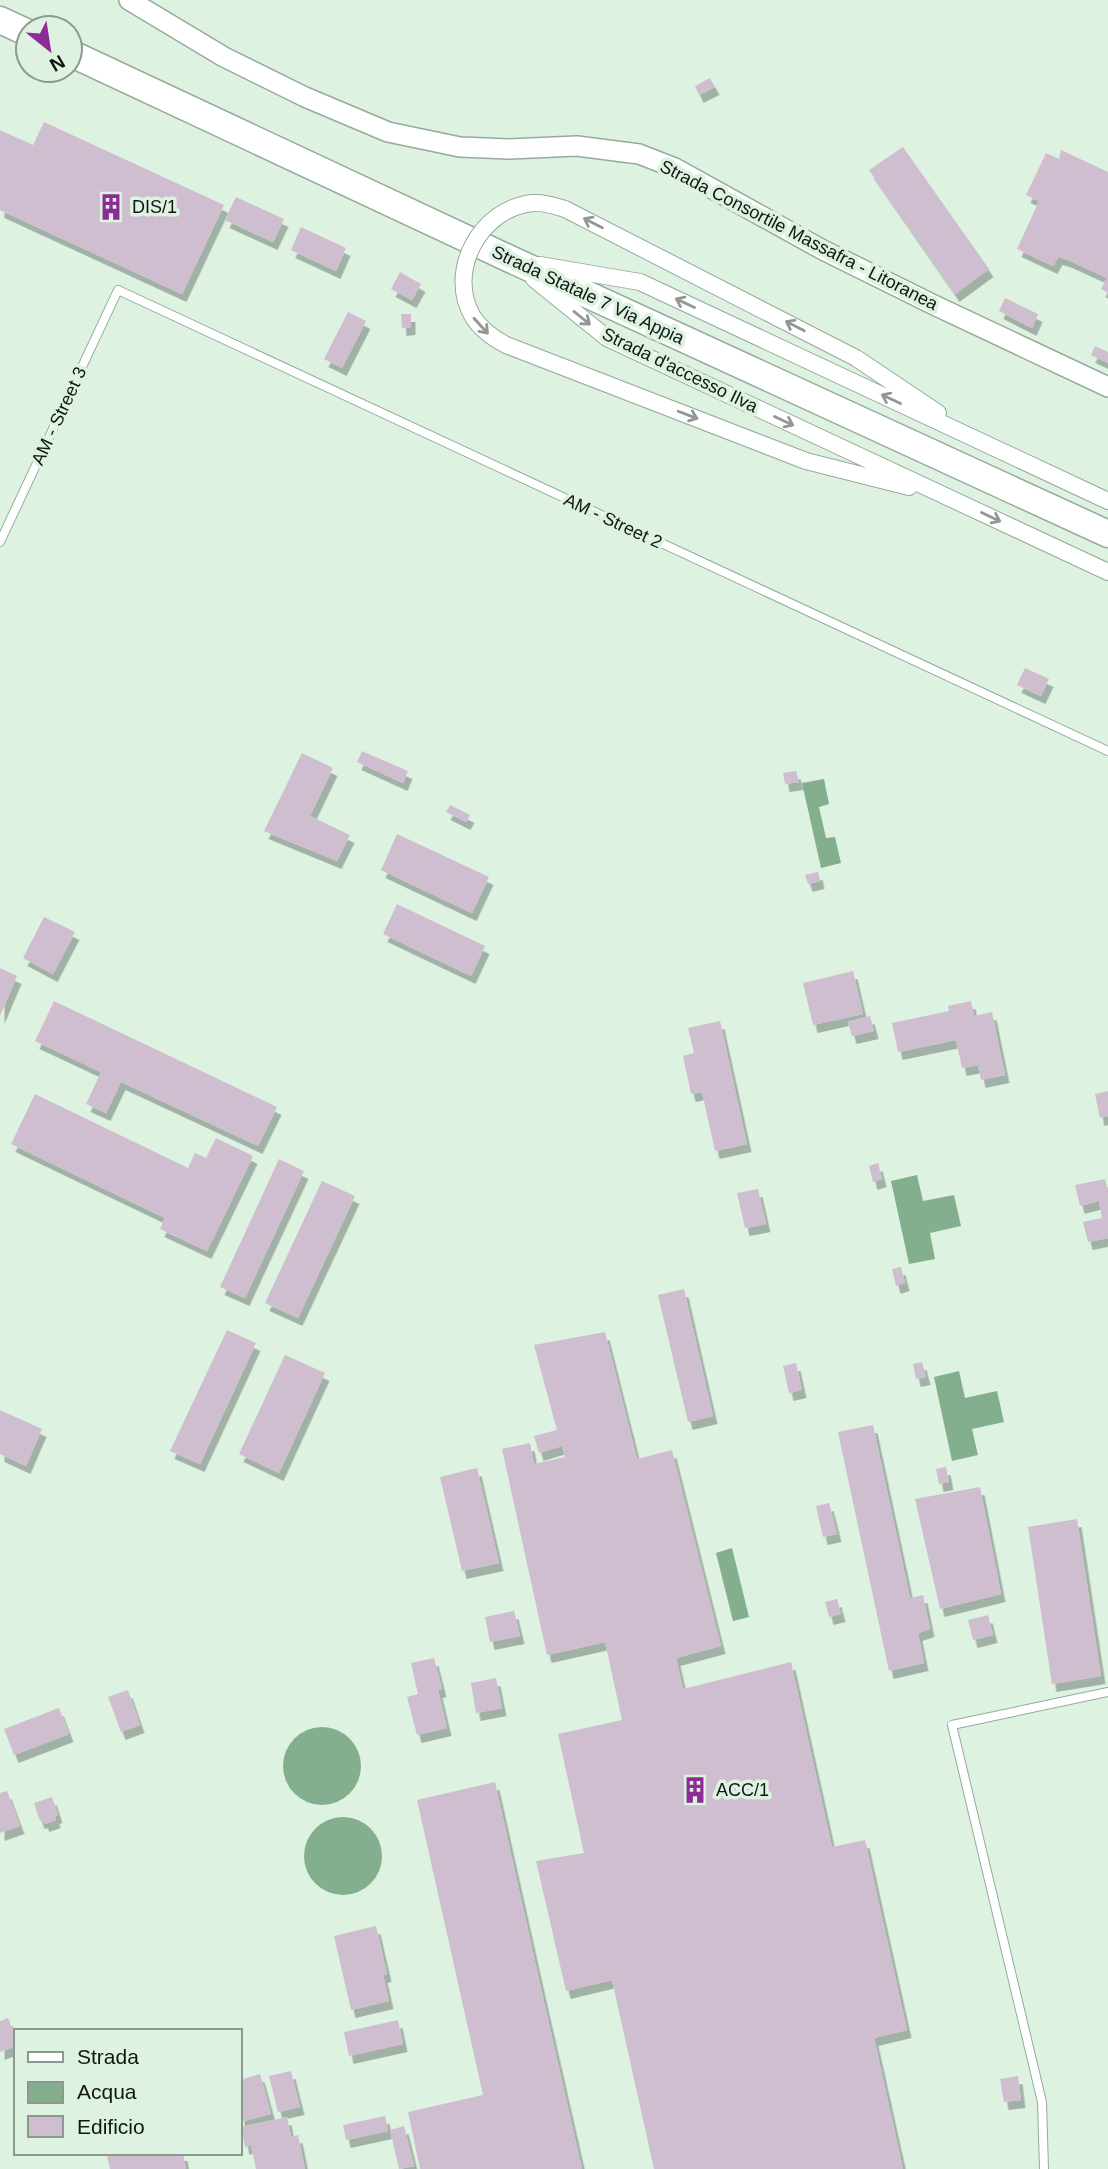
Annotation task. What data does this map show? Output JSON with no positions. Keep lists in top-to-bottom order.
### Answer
{
  "streets": {
    "main road": ["Strada Statale 7 Via Appia"],
    "street": ["Strada Consortile Massafra - Litoranea", "Strada d'accesso Ilva"],
    "lane": ["AM - Street 3", "AM - Street 2"]
  },
  "crossings": [
    ["Strada Statale 7 Via Appia", "Strada d'accesso Ilva"],
    ["AM - Street 3", "AM - Street 2"]
  ],
  "places": {
    "building": ["DIS/1", "ACC/1"]
  },
  "legend": ["Strada", "Acqua", "Edificio"],
  "north": "bottom right"
}
